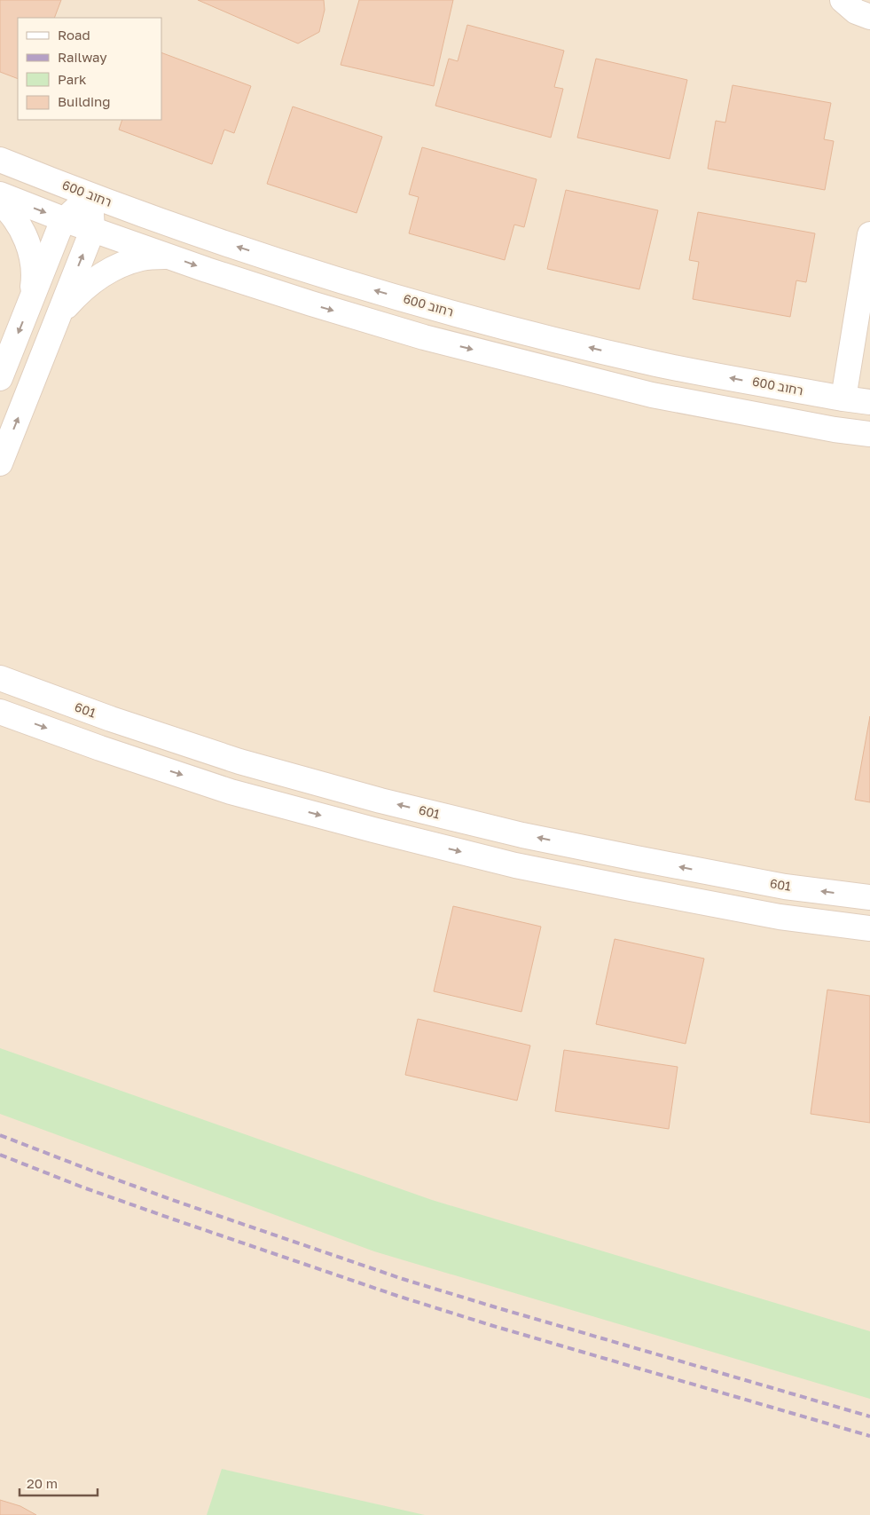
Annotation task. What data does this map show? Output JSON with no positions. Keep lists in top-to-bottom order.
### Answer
{
  "streets": {
    "street": ["רחוב 600", "601"]
  },
  "legend": [
    "Road",
    "Railway",
    "Park",
    "Building"
  ],
  "scale_bar": "20 m"
}
